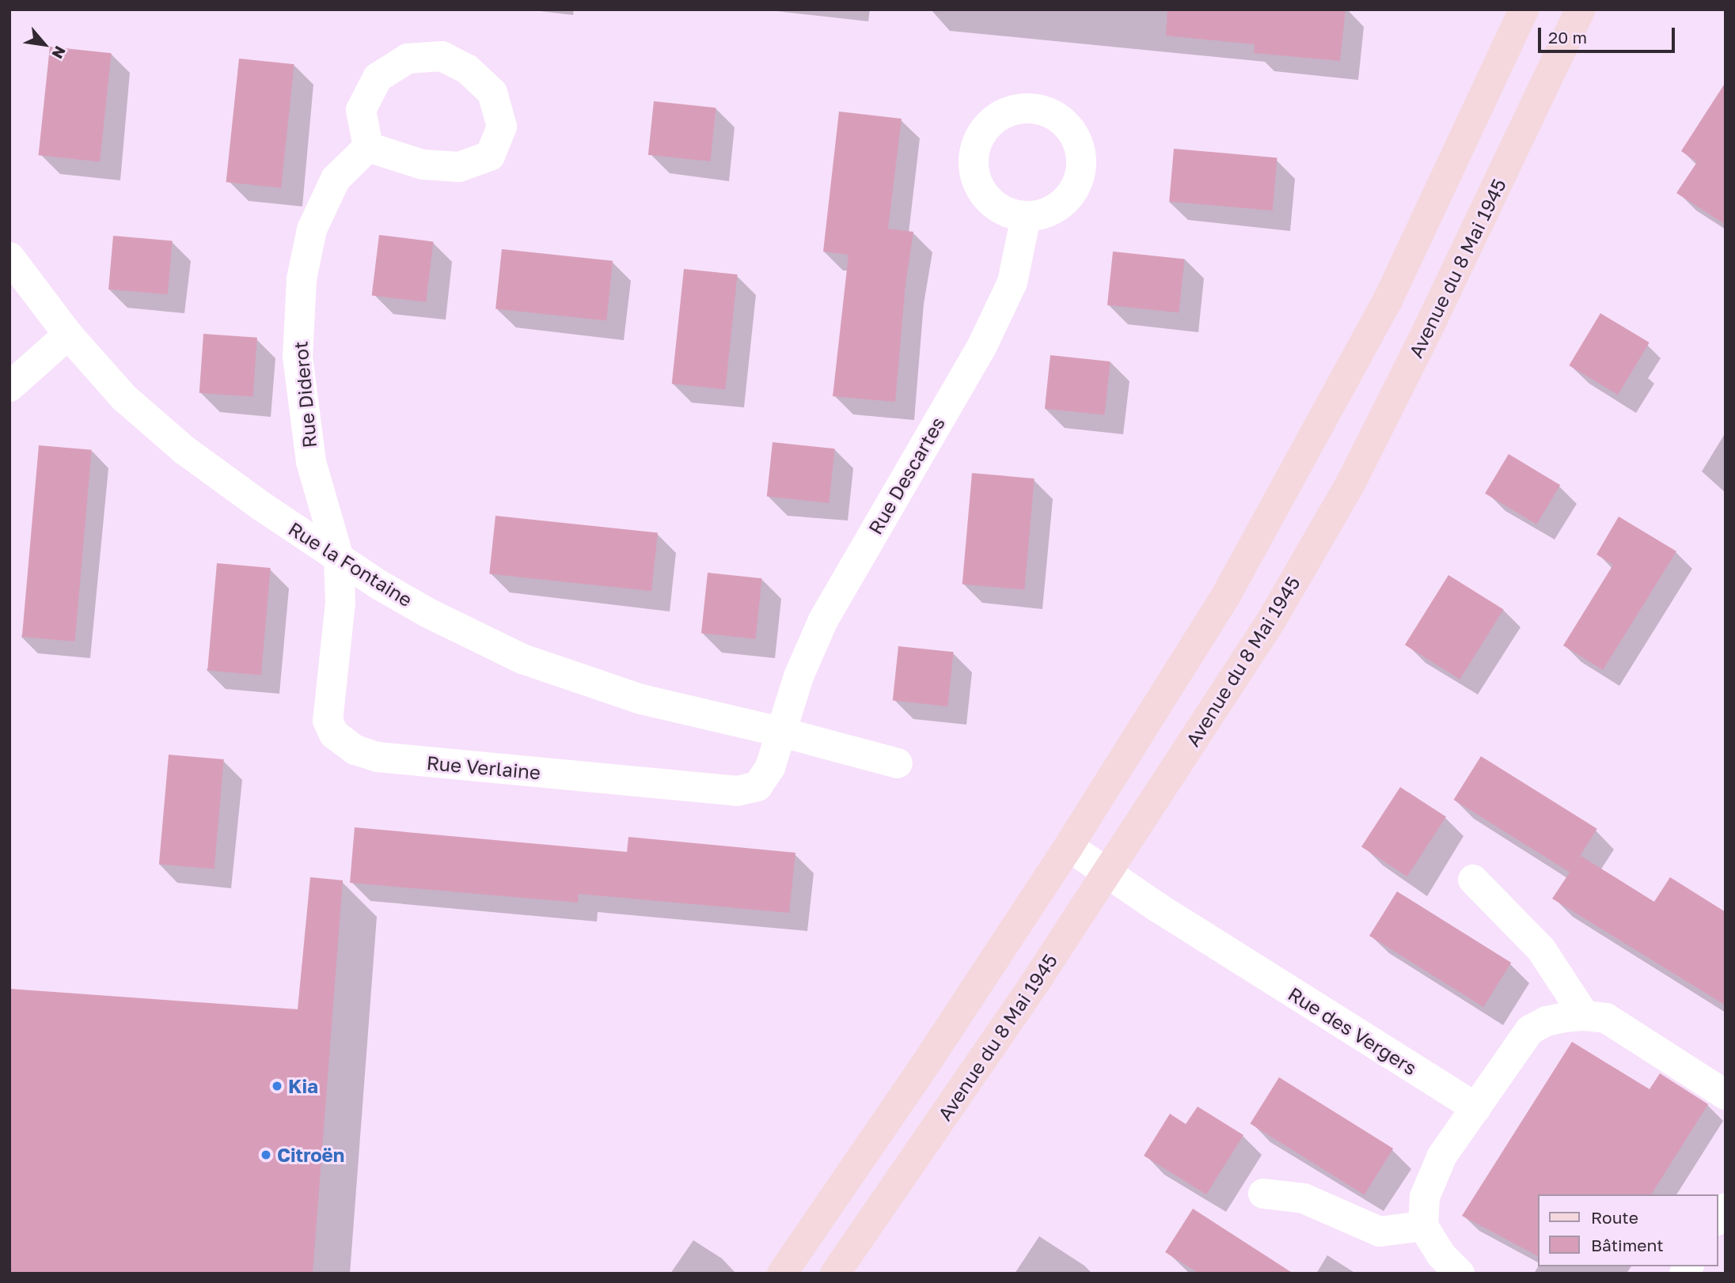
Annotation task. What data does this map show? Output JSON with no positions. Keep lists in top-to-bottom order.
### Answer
{
  "streets": {
    "main road": ["Avenue du 8 Mai 1945"],
    "street": [
      "Rue Diderot",
      "Rue Descartes",
      "Rue la Fontaine",
      "Rue Verlaine",
      "Rue des Vergers"
    ]
  },
  "crossings": [
    ["Avenue du 8 Mai 1945", "Rue des Vergers"],
    ["Rue Diderot", "Rue la Fontaine"],
    ["Rue Diderot", "Rue Verlaine"],
    ["Rue Descartes", "Rue la Fontaine"],
    ["Rue Descartes", "Rue Verlaine"],
    ["Rue la Fontaine", "Rue Verlaine"]
  ],
  "places": ["Kia", "Citroën"],
  "legend": ["Route", "Bâtiment"],
  "scale_bar": "20 m",
  "north": "bottom right"
}
